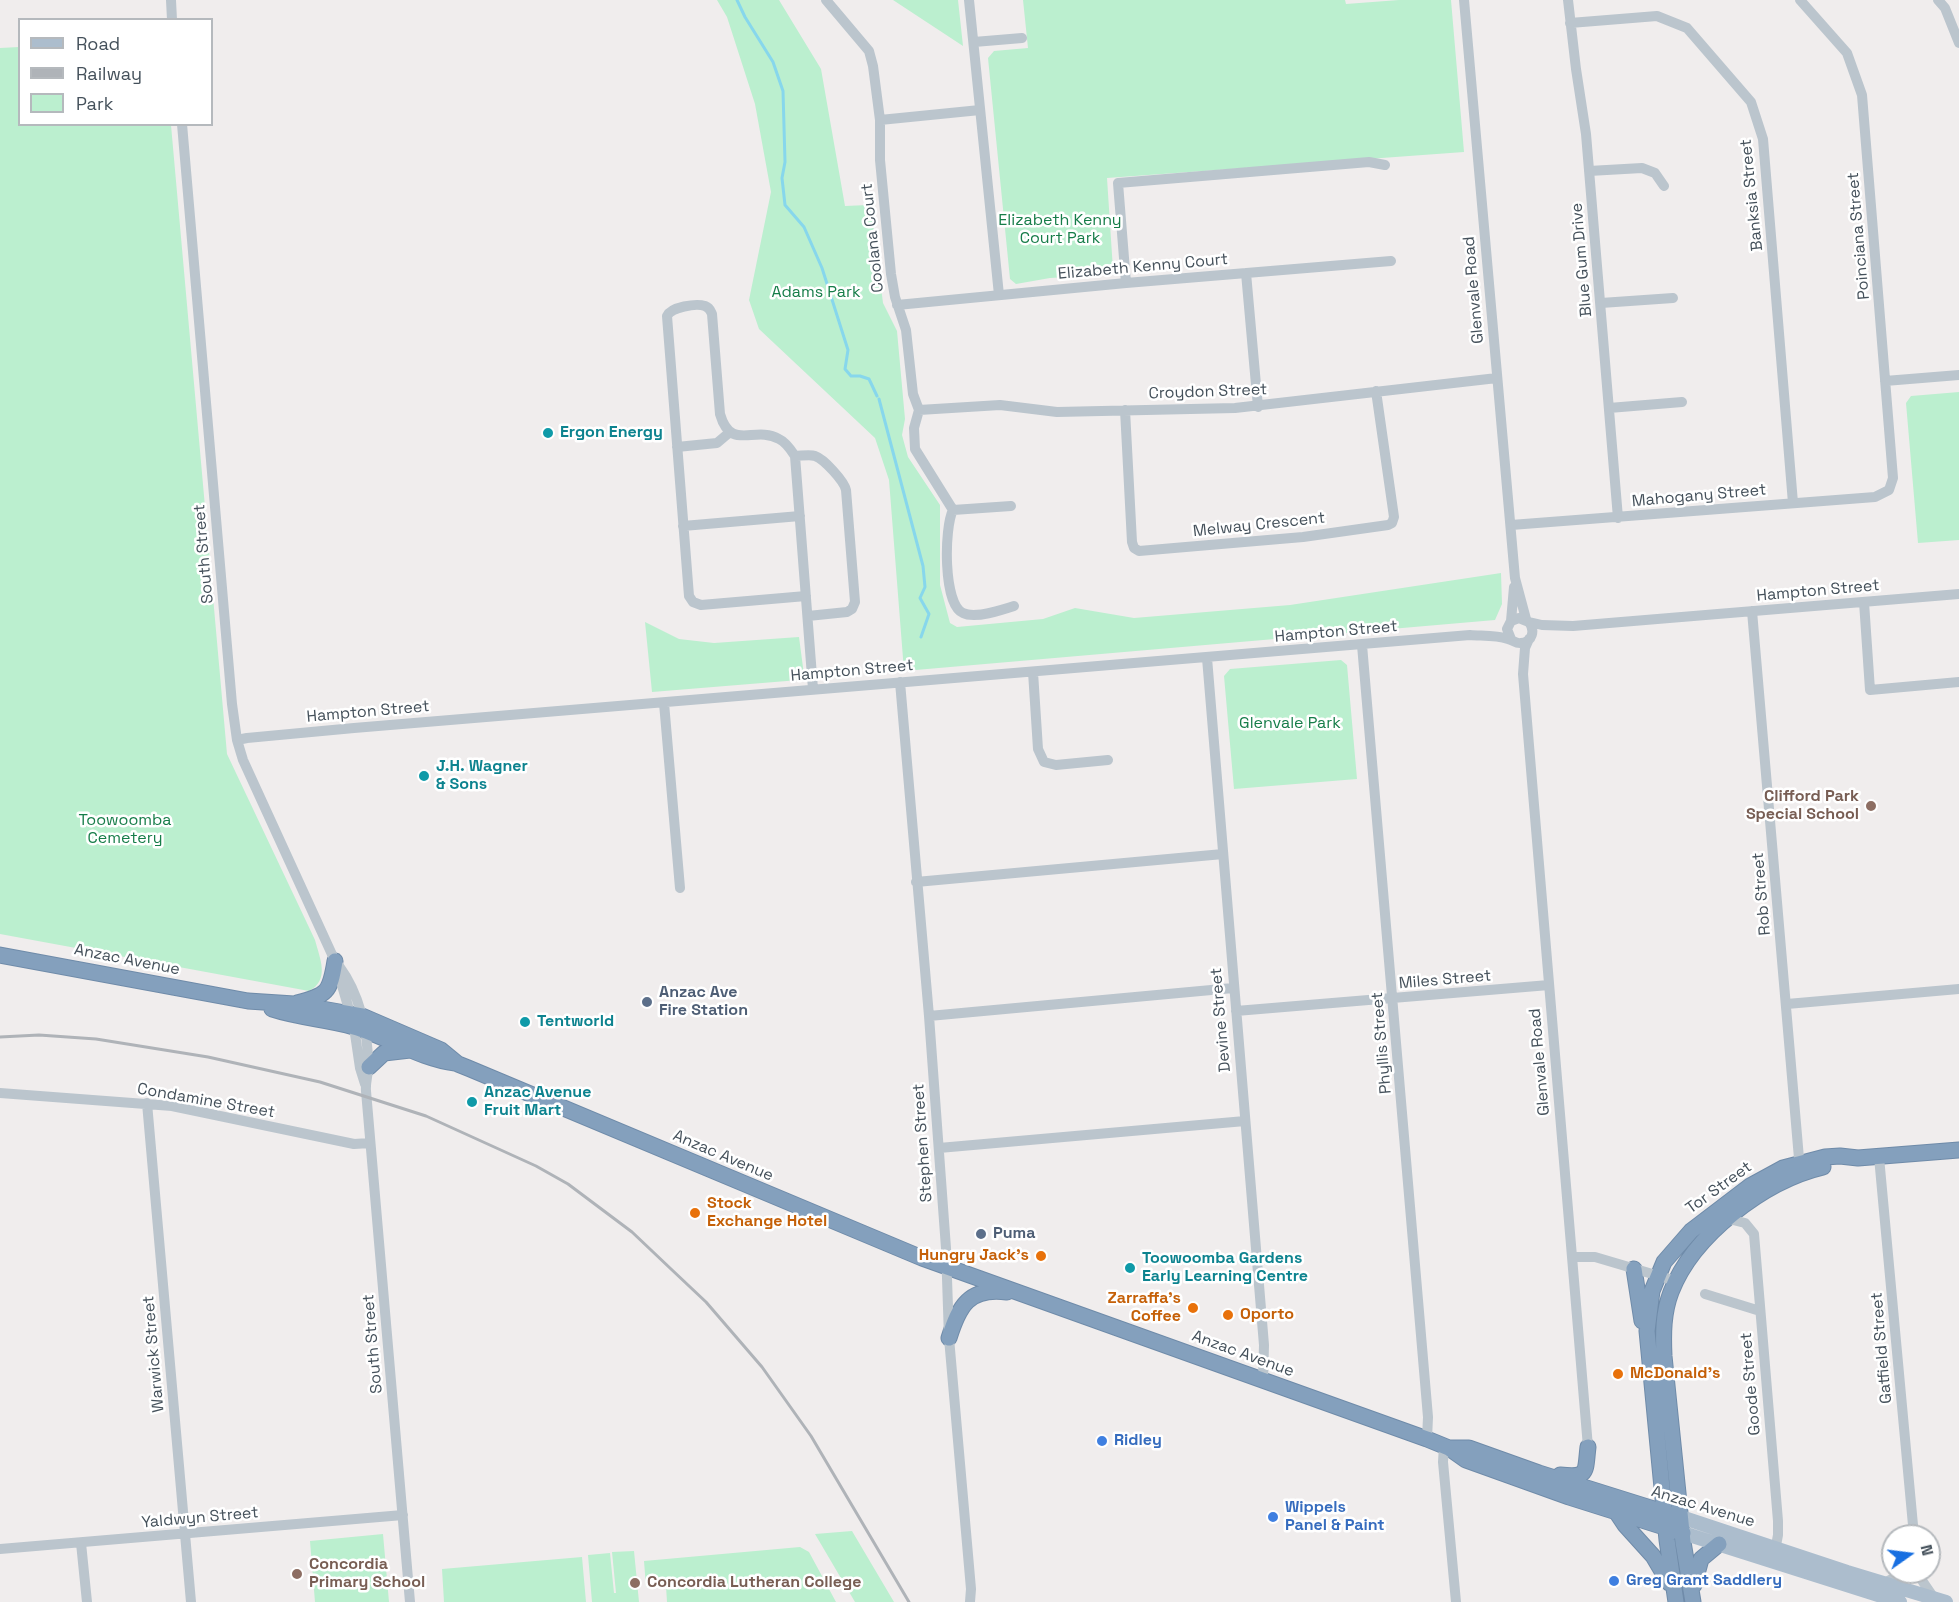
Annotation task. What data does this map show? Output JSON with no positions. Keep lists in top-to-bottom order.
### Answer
{
  "streets": {
    "highway": ["Anzac Avenue", "Tor Street"],
    "street": [
      "Banksia Street",
      "Poinciana Street",
      "Coolana Court",
      "Blue Gum Drive",
      "Elizabeth Kenny Court",
      "Glenvale Road",
      "Croydon Street",
      "Mahogany Street",
      "Melway Crescent",
      "South Street",
      "Hampton Street",
      "Rob Street",
      "Miles Street",
      "Devine Street",
      "Phyllis Street",
      "Condamine Street",
      "Stephen Street",
      "Gatfield Street",
      "Warwick Street",
      "Goode Street",
      "Yaldwyn Street"
    ]
  },
  "crossings": [
    ["Banksia Street", "Blue Gum Drive"],
    ["Banksia Street", "Mahogany Street"],
    ["Poinciana Street", "Mahogany Street"],
    ["Coolana Court", "Elizabeth Kenny Court"],
    ["Coolana Court", "Croydon Street"],
    ["Blue Gum Drive", "Mahogany Street"],
    ["Glenvale Road", "Croydon Street"],
    ["Glenvale Road", "Mahogany Street"],
    ["Glenvale Road", "Hampton Street"],
    ["Glenvale Road", "Miles Street"],
    ["Croydon Street", "Melway Crescent"],
    ["South Street", "Hampton Street"],
    ["South Street", "Anzac Avenue"],
    ["South Street", "Condamine Street"],
    ["South Street", "Yaldwyn Street"],
    ["Hampton Street", "Rob Street"],
    ["Hampton Street", "Devine Street"],
    ["Hampton Street", "Phyllis Street"],
    ["Hampton Street", "Stephen Street"],
    ["Rob Street", "Tor Street"],
    ["Anzac Avenue", "Devine Street"],
    ["Anzac Avenue", "Phyllis Street"],
    ["Anzac Avenue", "Stephen Street"],
    ["Anzac Avenue", "Tor Street"],
    ["Anzac Avenue", "Goode Street"],
    ["Miles Street", "Devine Street"],
    ["Miles Street", "Phyllis Street"],
    ["Condamine Street", "Warwick Street"],
    ["Tor Street", "Gatfield Street"],
    ["Tor Street", "Goode Street"],
    ["Warwick Street", "Yaldwyn Street"]
  ],
  "parks": [
    "Elizabeth Kenny Court Park",
    "Adams Park",
    "Glenvale Park",
    "Toowoomba Cemetery"
  ],
  "places": [
    "Ergon Energy",
    "J.H. Wagner & Sons",
    "Clifford Park Special School",
    "Anzac Ave Fire Station",
    "Tentworld",
    "Anzac Avenue Fruit Mart",
    "Stock Exchange Hotel",
    "Puma",
    "Hungry Jack's",
    "Toowoomba Gardens Early Learning Centre",
    "Zarraffa's Coffee",
    "Oporto",
    "McDonald's",
    "Ridley",
    "Wippels Panel & Paint",
    "Concordia Primary School",
    "Greg Grant Saddlery",
    "Concordia Lutheran College"
  ],
  "legend": ["Road", "Railway", "Park"],
  "north": "right"
}
